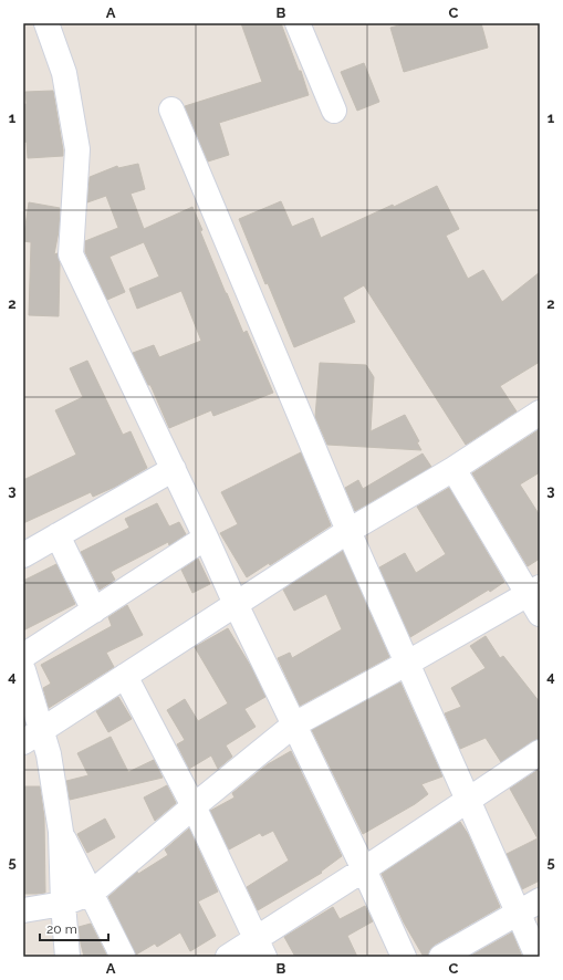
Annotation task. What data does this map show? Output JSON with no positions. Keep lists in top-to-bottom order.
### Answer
{
  "scale_bar": "20 m",
  "grid": {
    "columns": ["A", "B", "C"],
    "rows": [
      "1",
      "2",
      "3",
      "4",
      "5"
    ]
  }
}
